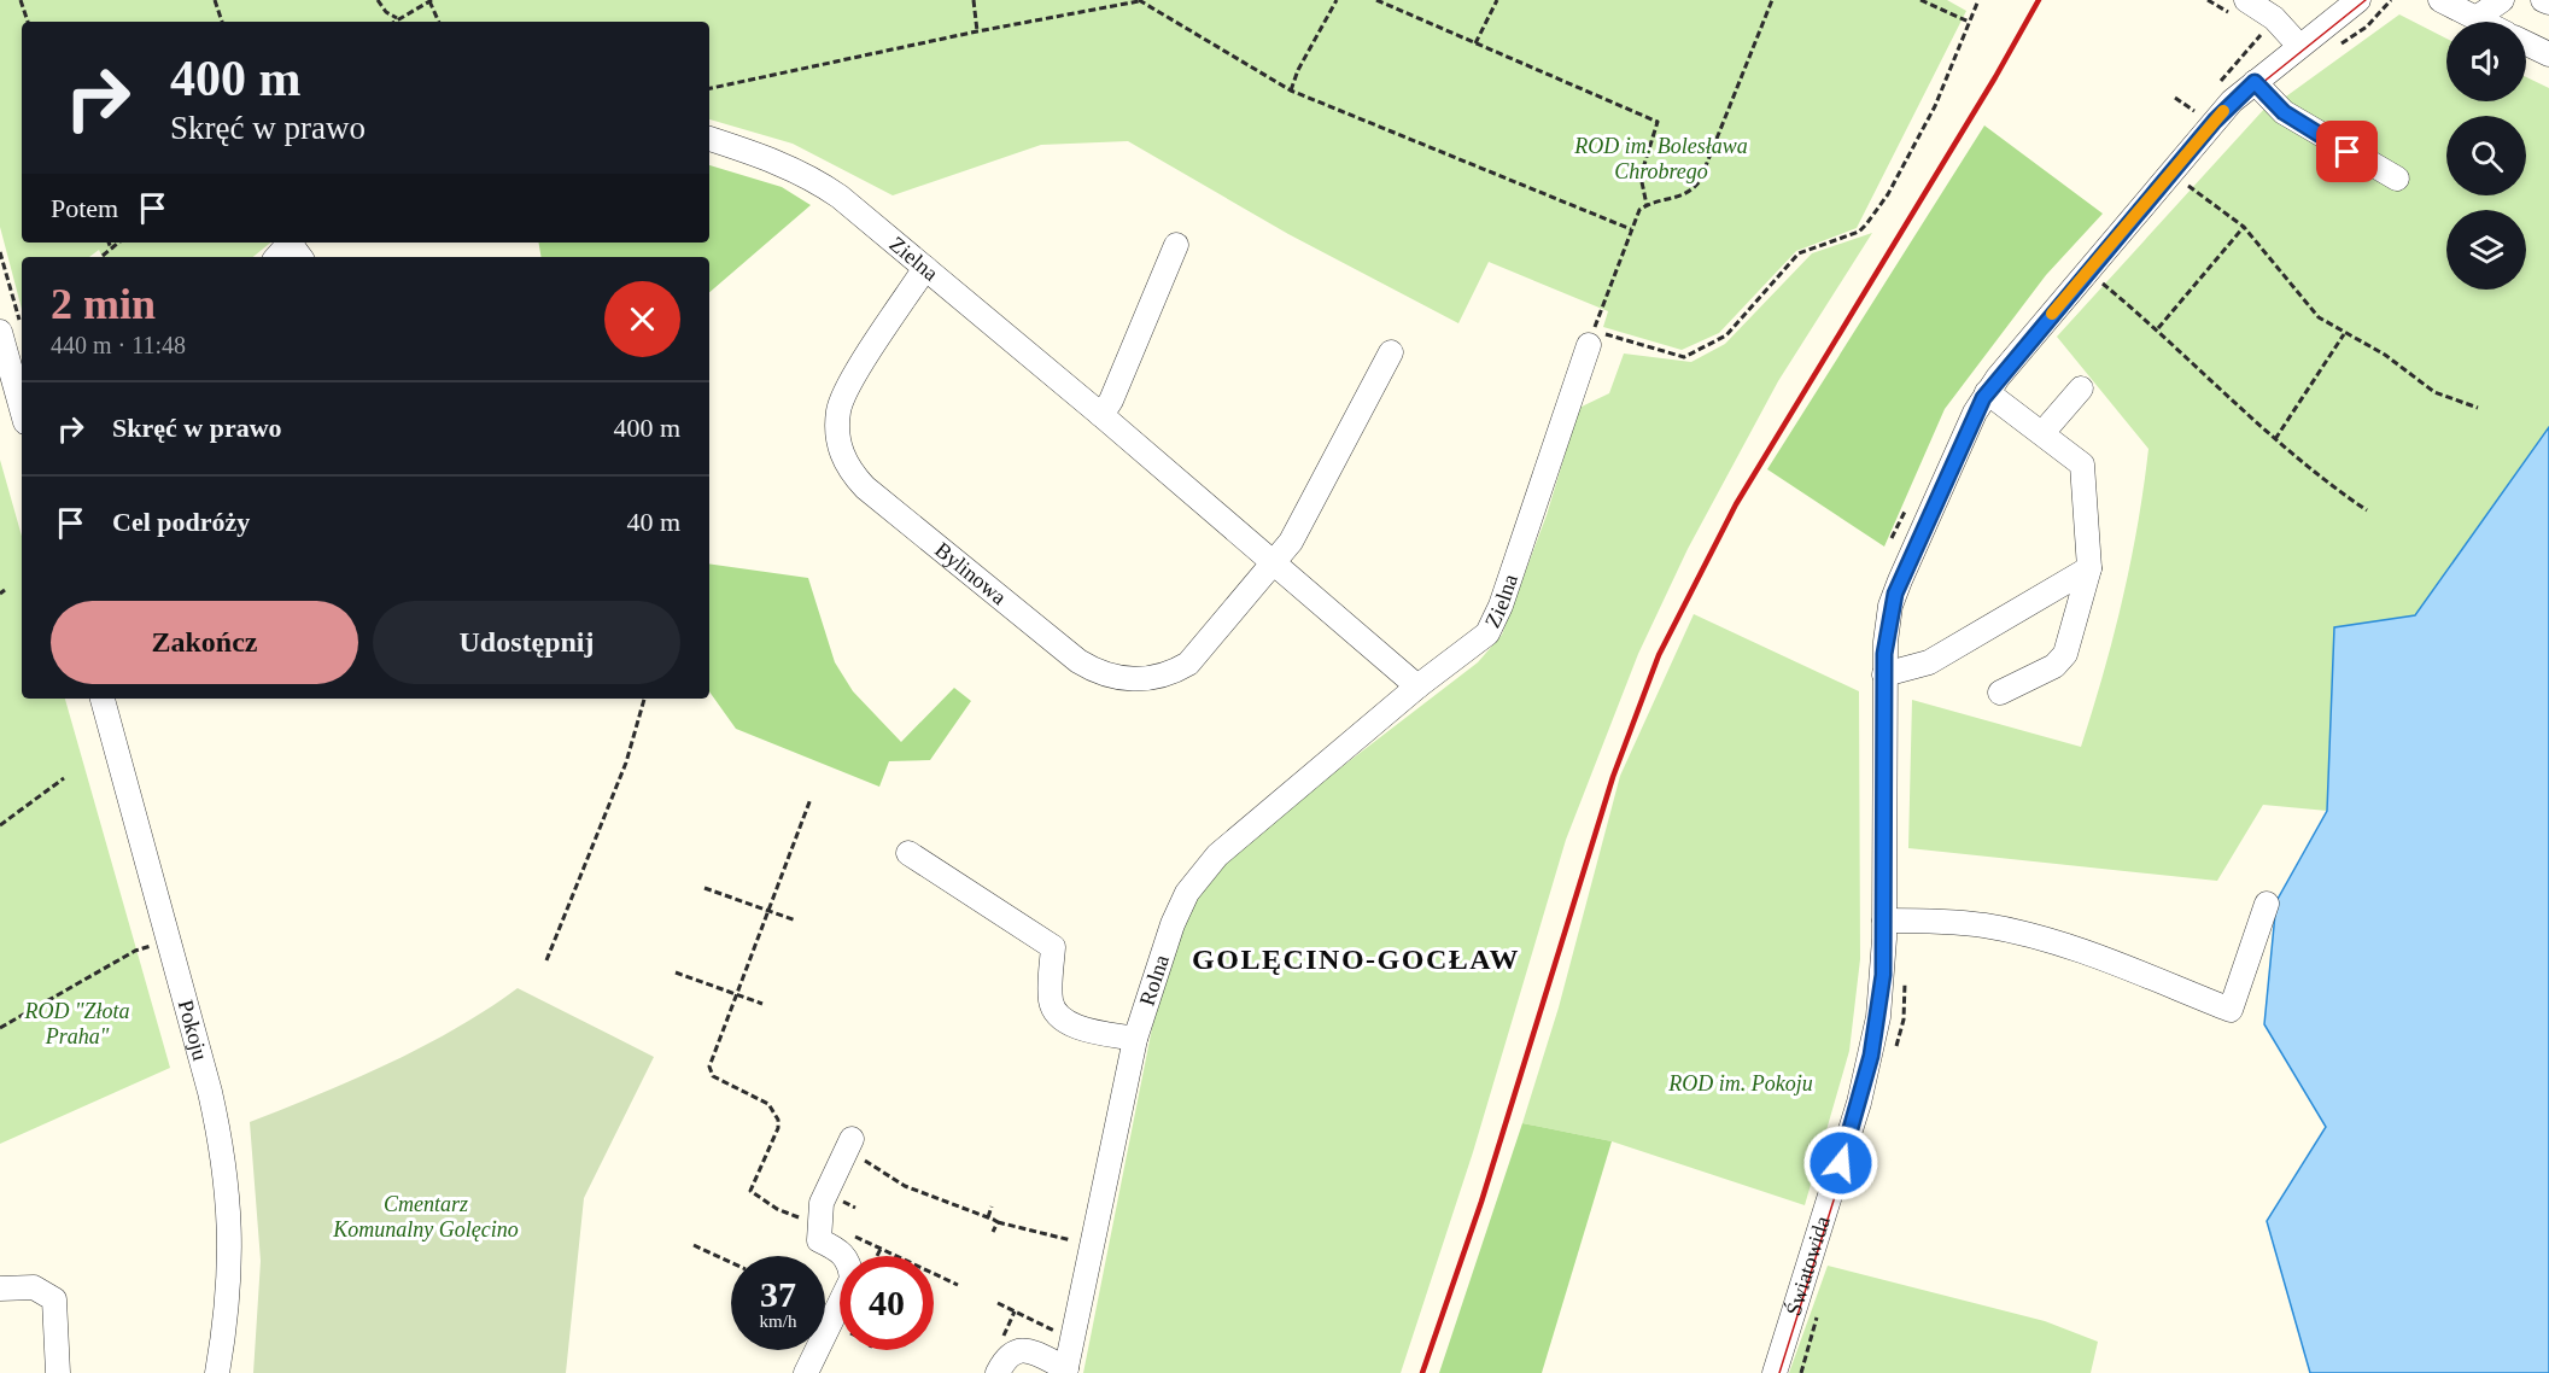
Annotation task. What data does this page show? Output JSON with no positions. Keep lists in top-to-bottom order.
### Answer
{
  "streets": {
    "street": [
      "Zielna",
      "Bylinowa",
      "Rolna",
      "Pokoju",
      "Światowida"
    ]
  },
  "crossings": [
    ["Zielna", "Bylinowa"],
    ["Zielna", "Rolna"]
  ],
  "districts": ["GOLĘCINO-GOCŁAW"],
  "parks": [
    "ROD im. Bolesława Chrobrego",
    "ROD \"Złota Praha\"",
    "ROD im. Pokoju",
    "Cmentarz Komunalny Golęcino"
  ],
  "page": {
    "turn": ["400 m", "Skręć w prawo"],
    "then": "Potem",
    "heading": ["2 min", "440 m · 11:48"],
    "list": [
      {
        "name": "Skręć w prawo",
        "value": "400 m"
      },
      {
        "name": "Cel podróży",
        "value": "40 m"
      }
    ],
    "buttons": ["Zakończ", "Udostępnij"],
    "speed": "37 km/h",
    "limit": "40"
  }
}
